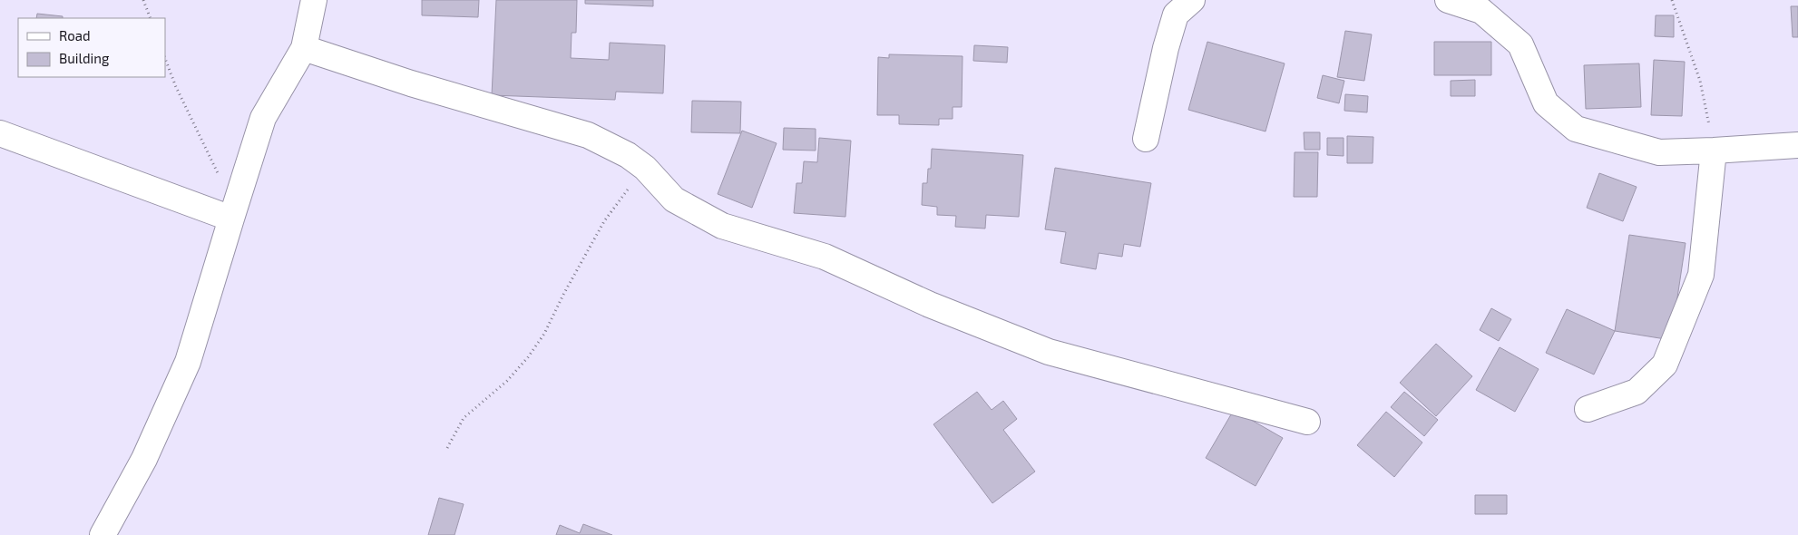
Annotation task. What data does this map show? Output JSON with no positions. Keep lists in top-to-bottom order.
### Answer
{
  "legend": ["Road", "Building"]
}
